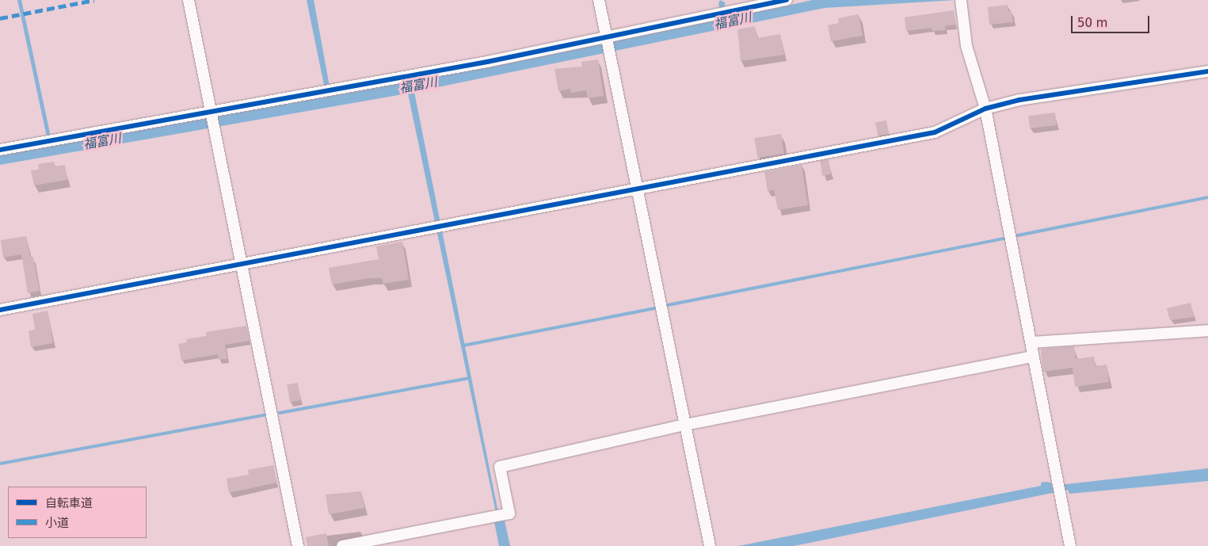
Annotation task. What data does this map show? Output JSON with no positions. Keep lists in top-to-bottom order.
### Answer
{
  "water": ["福富川"],
  "legend": ["自転車道", "小道"],
  "scale_bar": "50 m"
}
